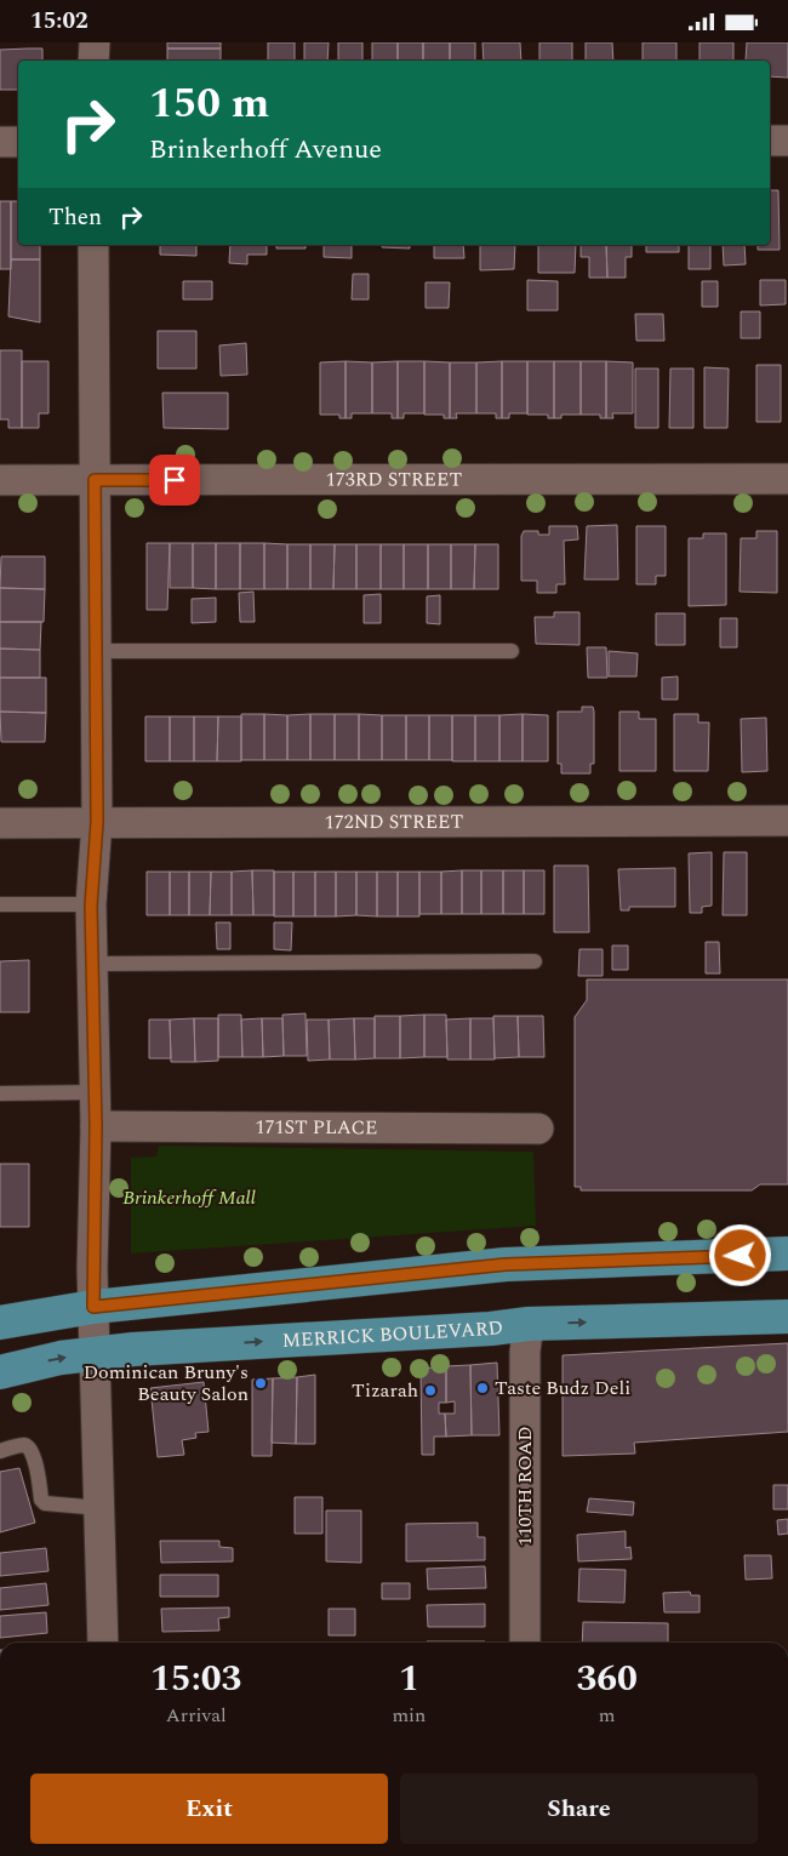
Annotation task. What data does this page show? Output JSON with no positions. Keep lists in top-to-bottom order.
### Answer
{
  "streets": {
    "main road": ["MERRICK BOULEVARD"],
    "street": [
      "173RD STREET",
      "172ND STREET",
      "171ST PLACE",
      "110TH ROAD"
    ]
  },
  "crossings": [
    ["MERRICK BOULEVARD", "110TH ROAD"]
  ],
  "parks": ["Brinkerhoff Mall"],
  "places": ["Dominican Bruny's Beauty Salon", "Taste Budz Deli", "Tizarah"],
  "page": {
    "status": "15:02",
    "turn": ["150 m", "Brinkerhoff Avenue"],
    "then": "Then",
    "eta": [
      "15:03",
      "Arrival",
      "1",
      "min",
      "360",
      "m"
    ],
    "buttons": ["Exit", "Share"]
  }
}
